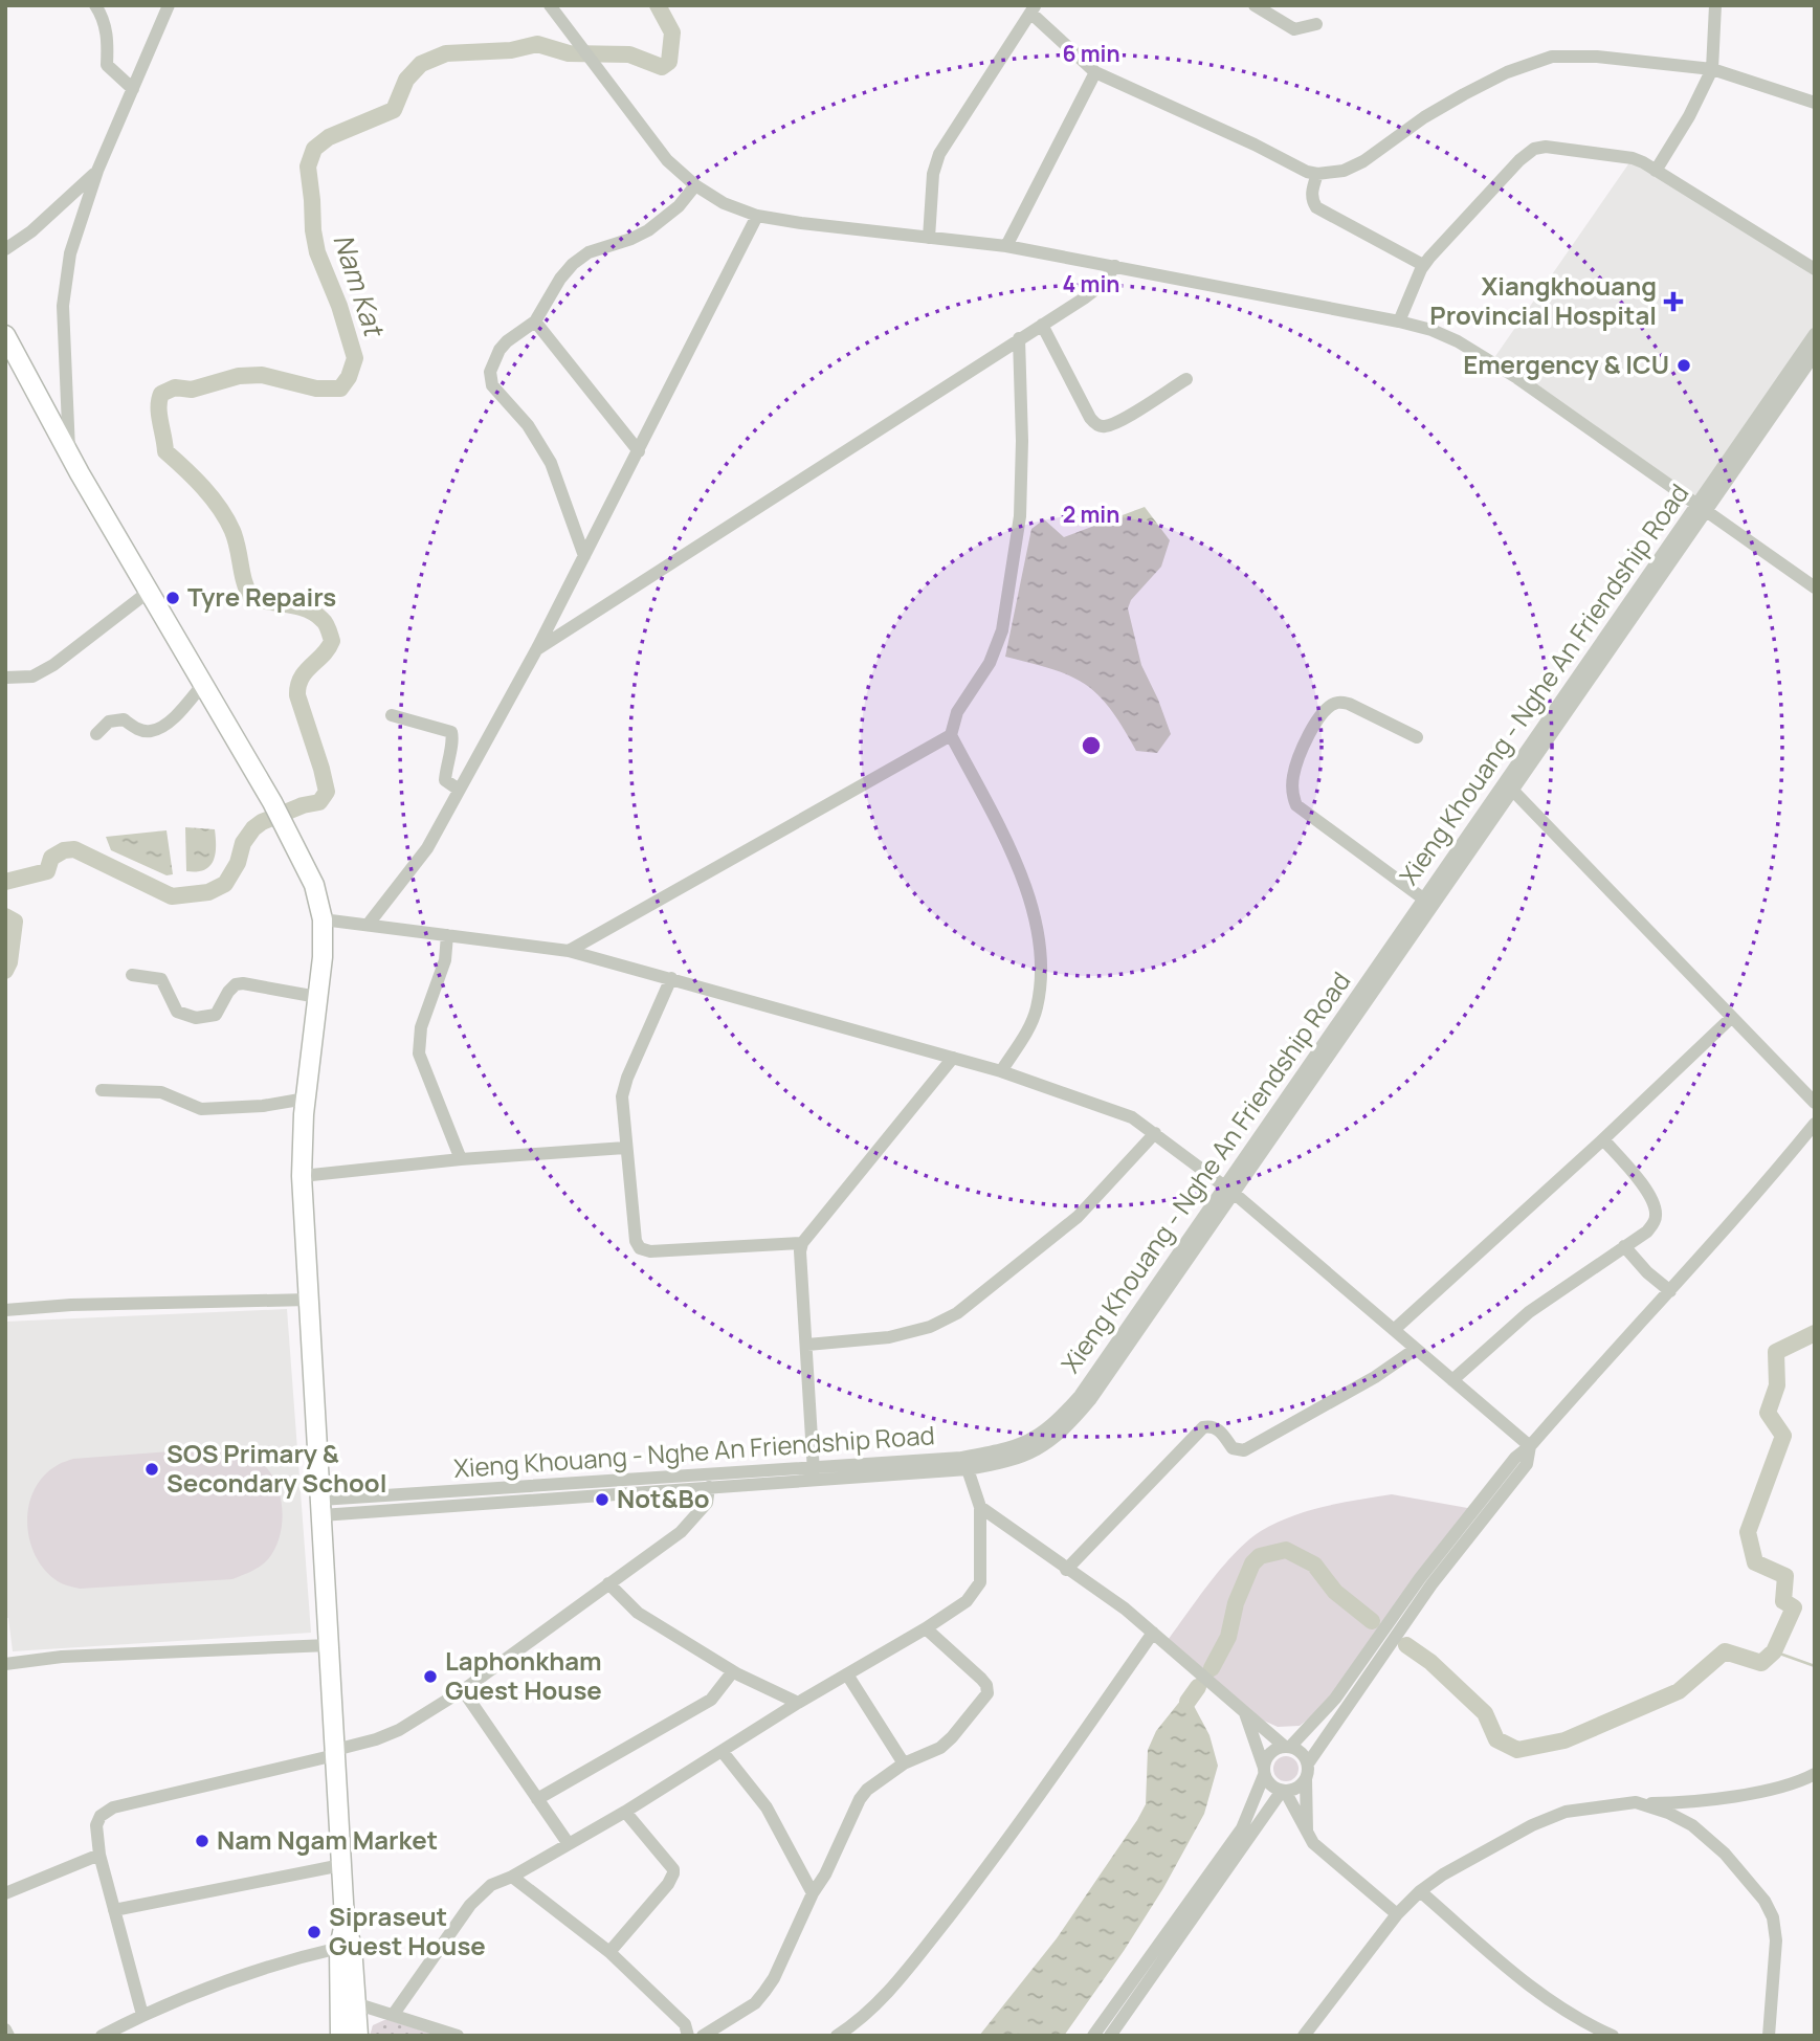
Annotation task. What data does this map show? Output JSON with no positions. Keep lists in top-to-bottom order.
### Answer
{
  "streets": {
    "street": ["Xieng Khouang - Nghe An Friendship Road"]
  },
  "water": ["Nam Kat"],
  "places": {
    "health": ["Xiangkhouang Provincial Hospital"],
    "other": [
      "Emergency & ICU",
      "Tyre Repairs",
      "SOS Primary & Secondary School",
      "Not&Bo",
      "Laphonkham Guest House",
      "Nam Ngam Market",
      "Sipraseut Guest House"
    ]
  },
  "rings": ["6 min", "4 min", "2 min"]
}
